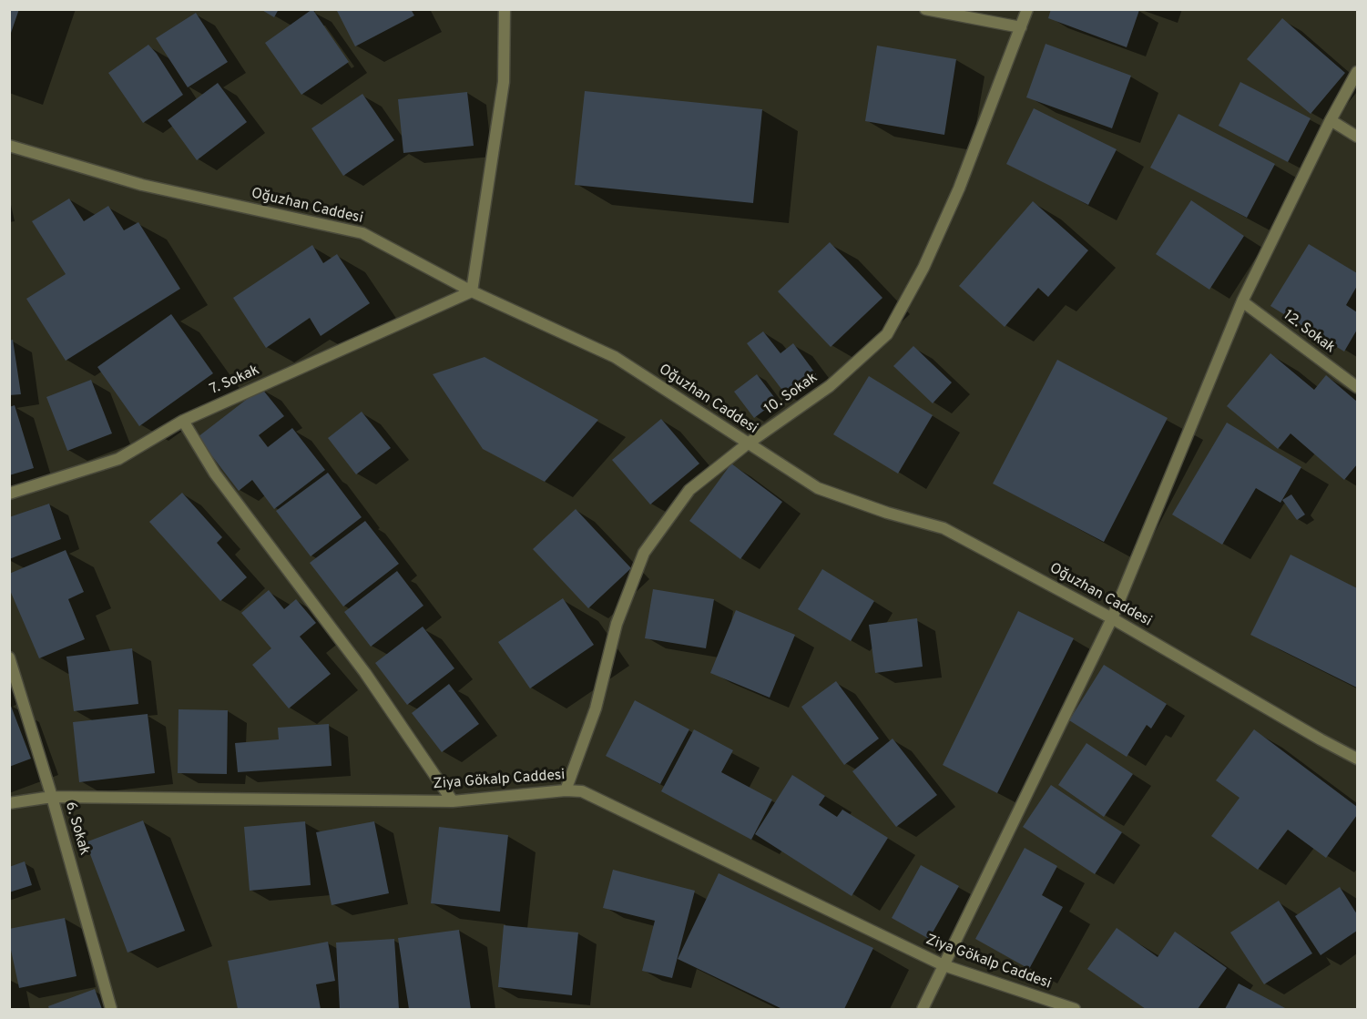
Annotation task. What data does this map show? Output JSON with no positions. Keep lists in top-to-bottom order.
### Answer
{
  "streets": {
    "street": [
      "Oğuzhan Caddesi",
      "12. Sokak",
      "7. Sokak",
      "10. Sokak",
      "Ziya Gökalp Caddesi",
      "6. Sokak"
    ]
  },
  "crossings": [
    ["Oğuzhan Caddesi", "7. Sokak"],
    ["Oğuzhan Caddesi", "10. Sokak"],
    ["10. Sokak", "Ziya Gökalp Caddesi"],
    ["Ziya Gökalp Caddesi", "6. Sokak"]
  ]
}
